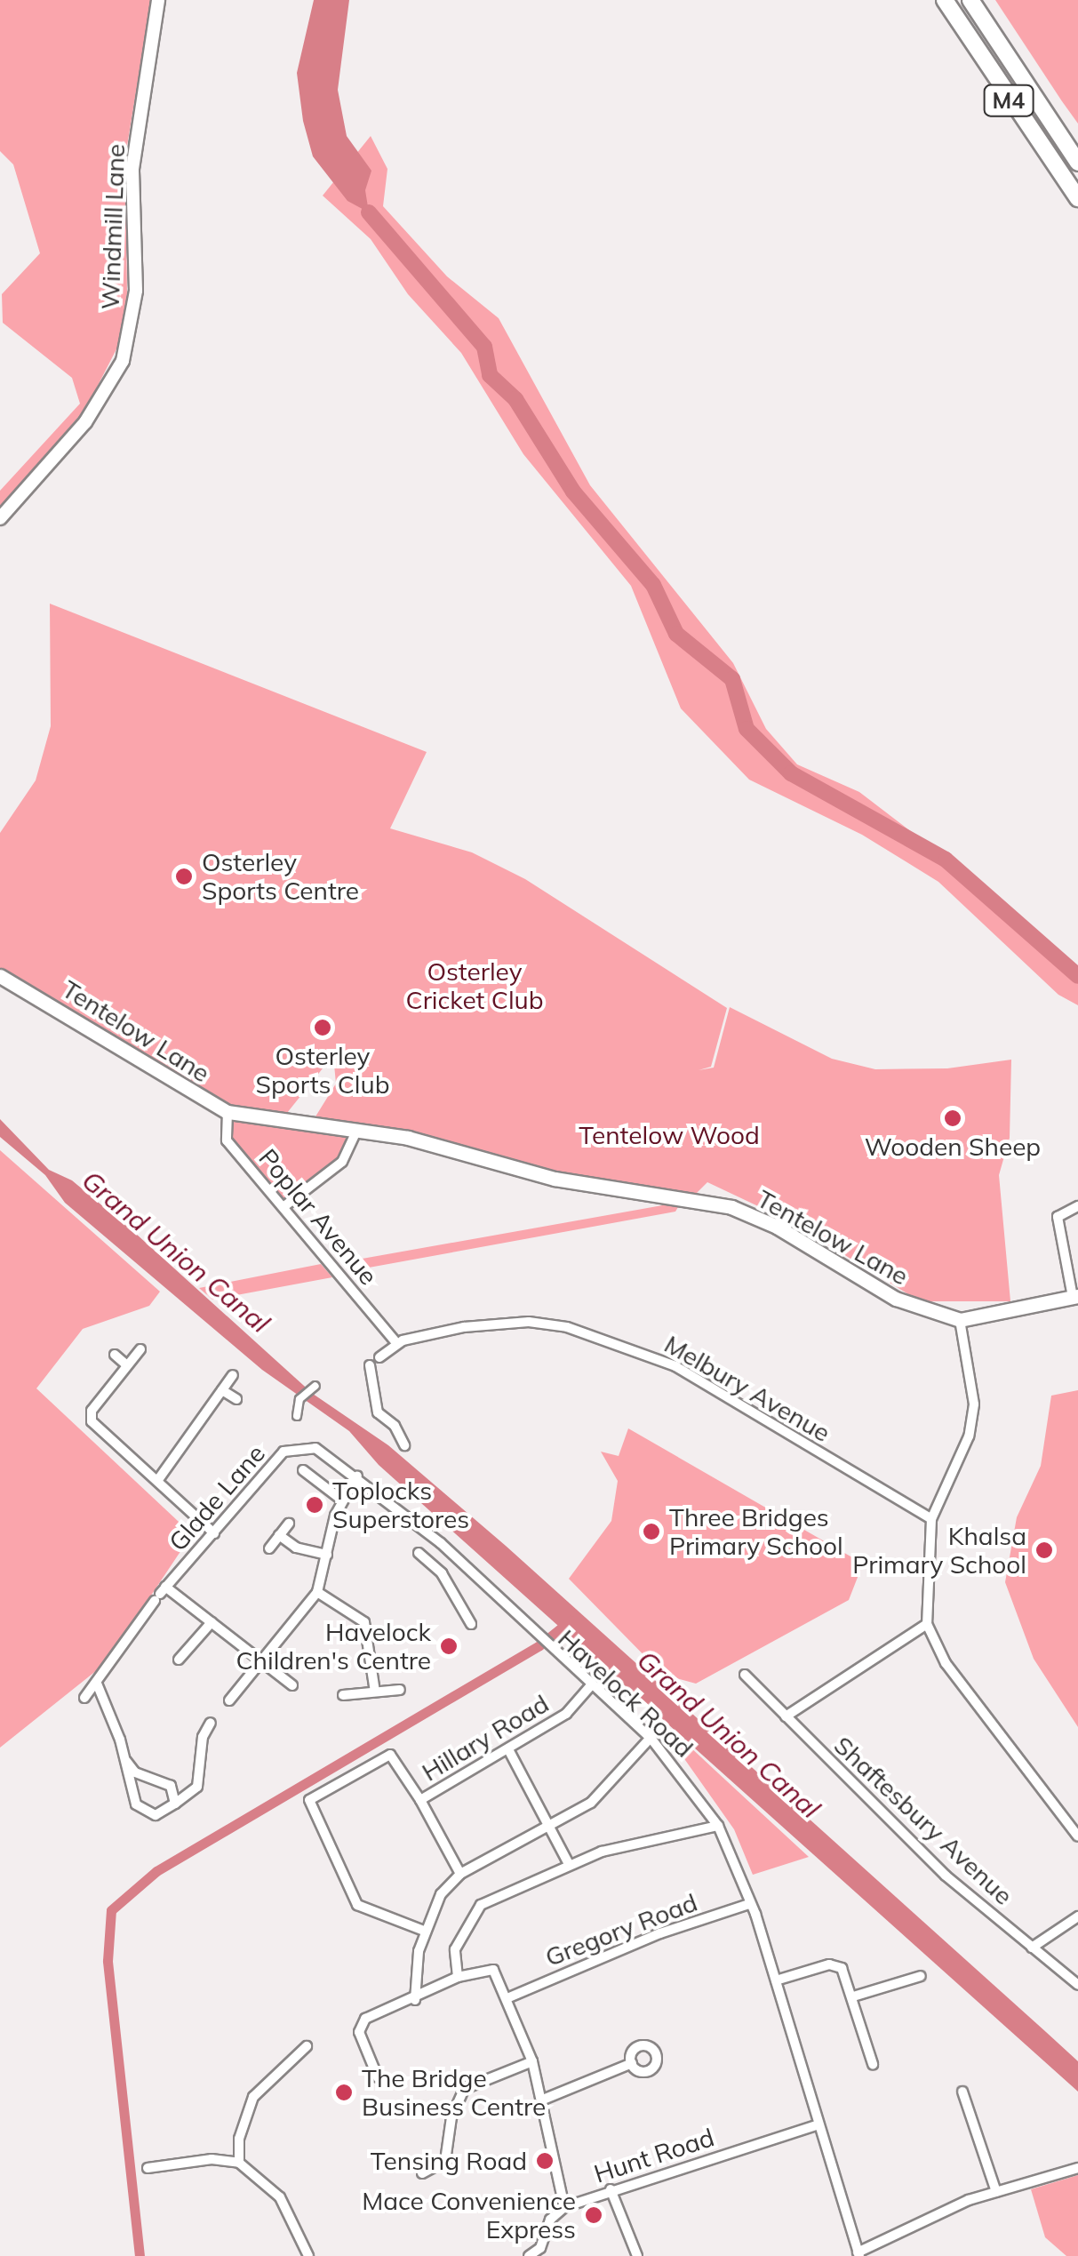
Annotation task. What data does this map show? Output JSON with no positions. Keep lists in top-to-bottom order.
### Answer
{
  "streets": {
    "highway": ["M4"],
    "main road": ["Windmill Lane", "Tentelow Lane"],
    "street": [
      "Poplar Avenue",
      "Melbury Avenue",
      "Glade Lane",
      "Havelock Road",
      "Hillary Road",
      "Shaftesbury Avenue",
      "Gregory Road",
      "Hunt Road"
    ]
  },
  "crossings": [
    ["Tentelow Lane", "Poplar Avenue"],
    ["Poplar Avenue", "Melbury Avenue"],
    ["Glade Lane", "Havelock Road"],
    ["Havelock Road", "Hillary Road"],
    ["Havelock Road", "Gregory Road"],
    ["Havelock Road", "Hunt Road"]
  ],
  "water": ["Grand Union Canal"],
  "parks": ["Osterley Cricket Club", "Tentelow Wood"],
  "places": [
    "Osterley Sports Centre",
    "Osterley Sports Club",
    "Wooden Sheep",
    "Toplocks Superstores",
    "Three Bridges Primary School",
    "Khalsa Primary School",
    "Havelock Children's Centre",
    "The Bridge Business Centre",
    "Tensing Road",
    "Mace Convenience Express"
  ]
}
